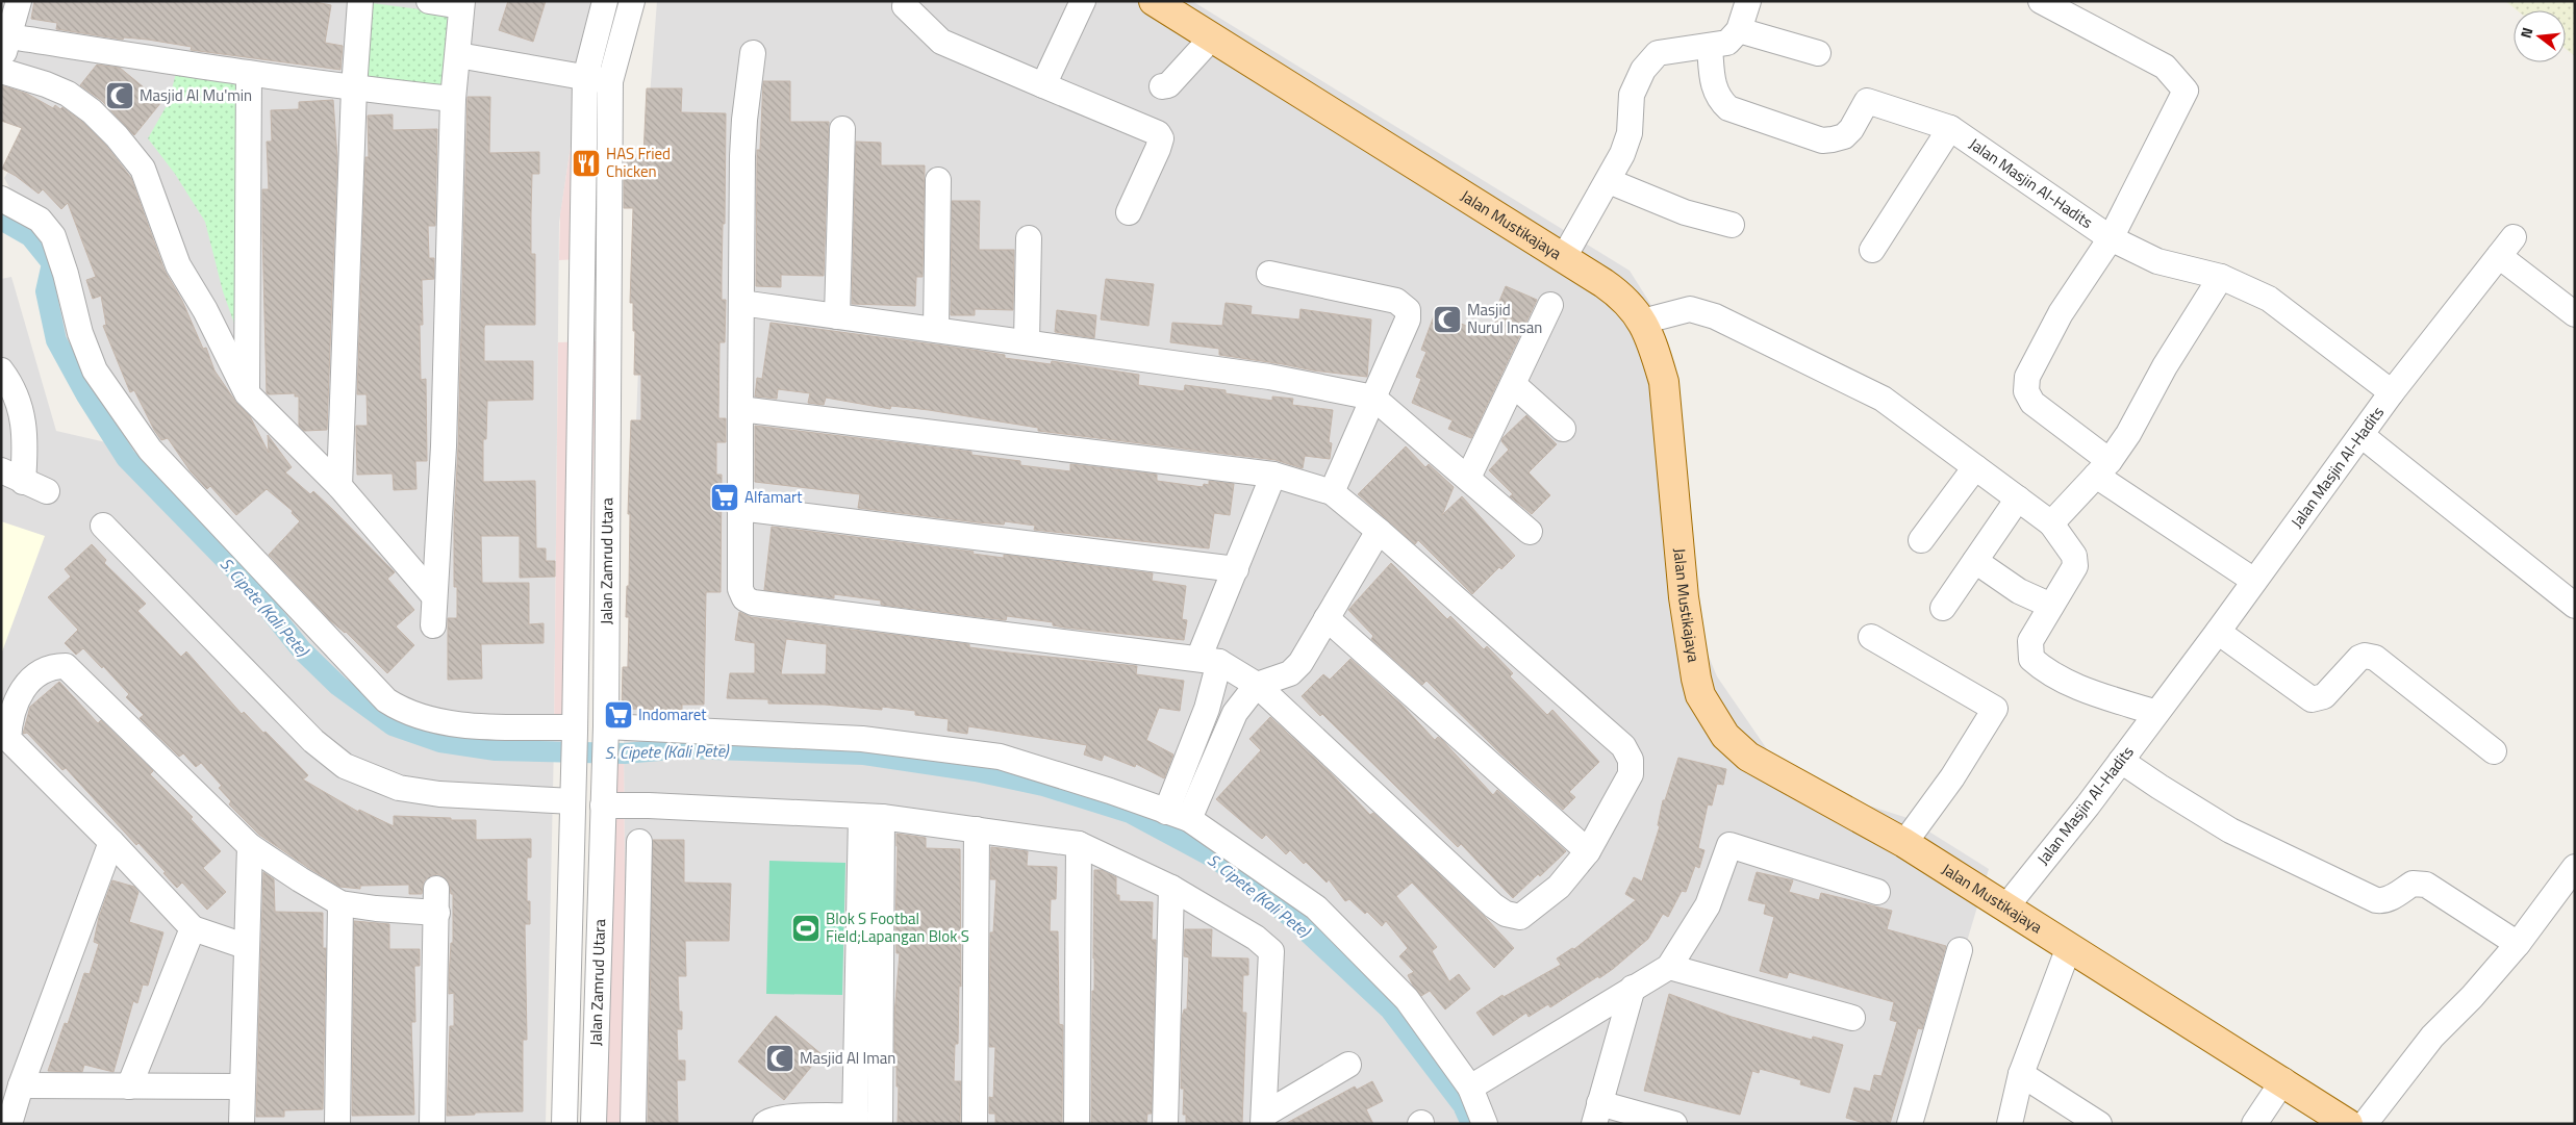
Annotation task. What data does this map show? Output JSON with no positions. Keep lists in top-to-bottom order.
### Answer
{
  "streets": {
    "main road": ["Jalan Mustikajaya"],
    "street": ["Jalan Masjin Al-Hadits", "Jalan Zamrud Utara"]
  },
  "crossings": [
    ["Jalan Masjin Al-Hadits", "Jalan Mustikajaya"]
  ],
  "water": ["S. Cipete (Kali Pete)"],
  "places": {
    "mosque": ["Masjid Al Mu'min", "Masjid Nurul Insan", "Masjid Al Iman"],
    "restaurant": ["HAS Fried Chicken"],
    "supermarket": ["Alfamart", "Indomaret"],
    "sports": ["Blok S Footbal Field;Lapangan Blok S"]
  },
  "north": "left"
}
